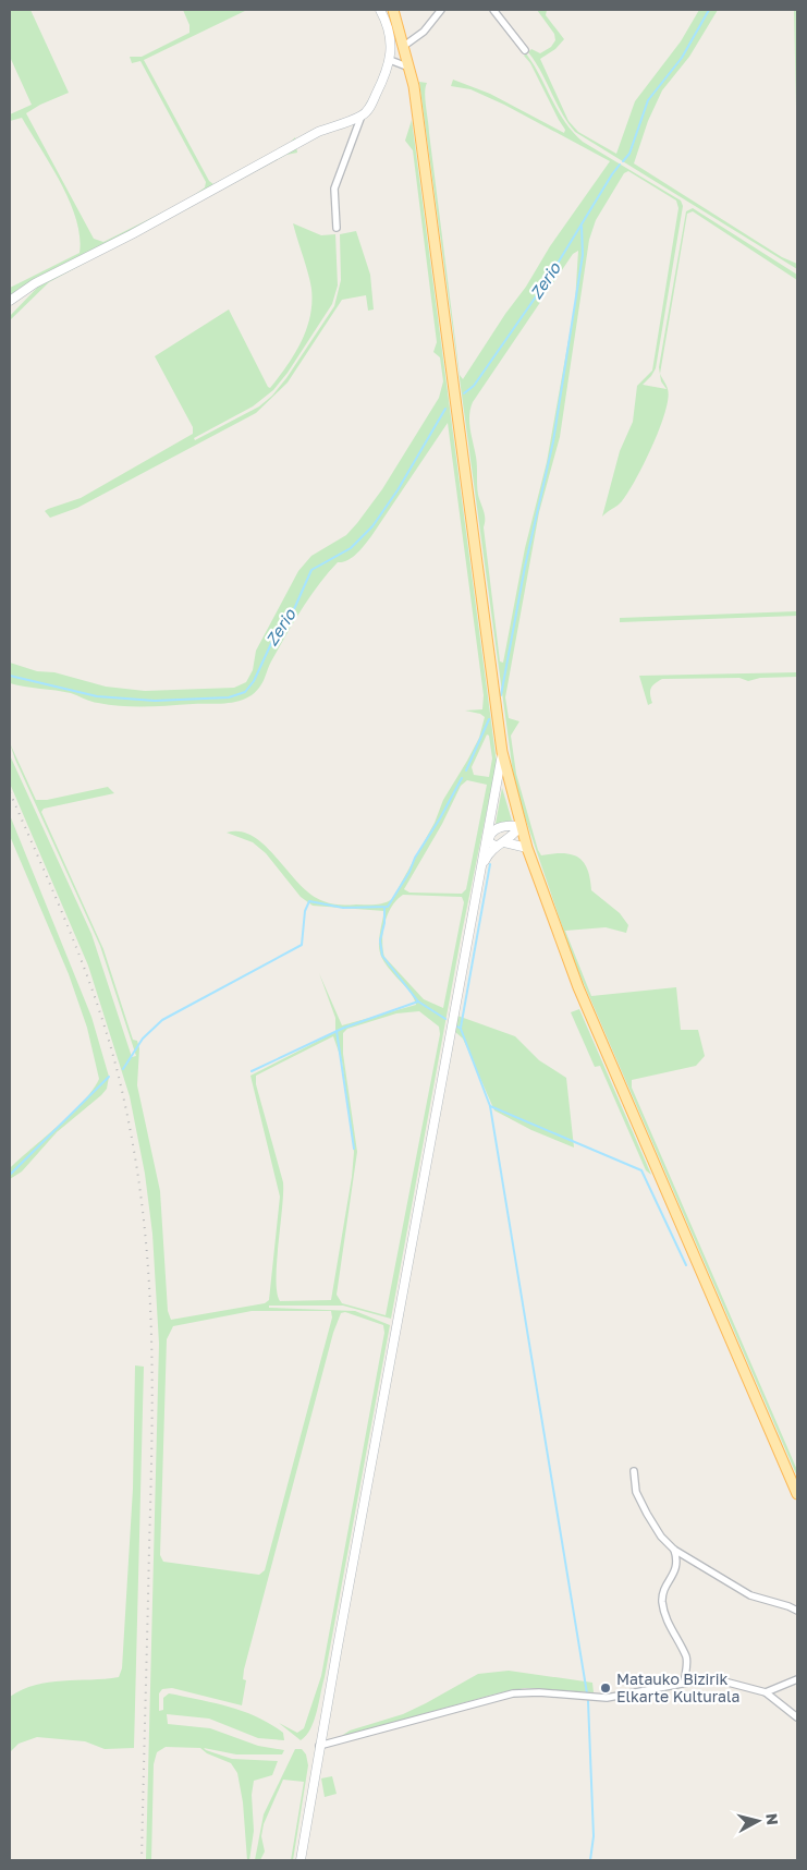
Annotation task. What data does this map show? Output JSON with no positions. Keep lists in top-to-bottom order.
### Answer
{
  "water": ["Zerio"],
  "places": ["Matauko Bizirik Elkarte Kulturala"],
  "north": "right"
}
